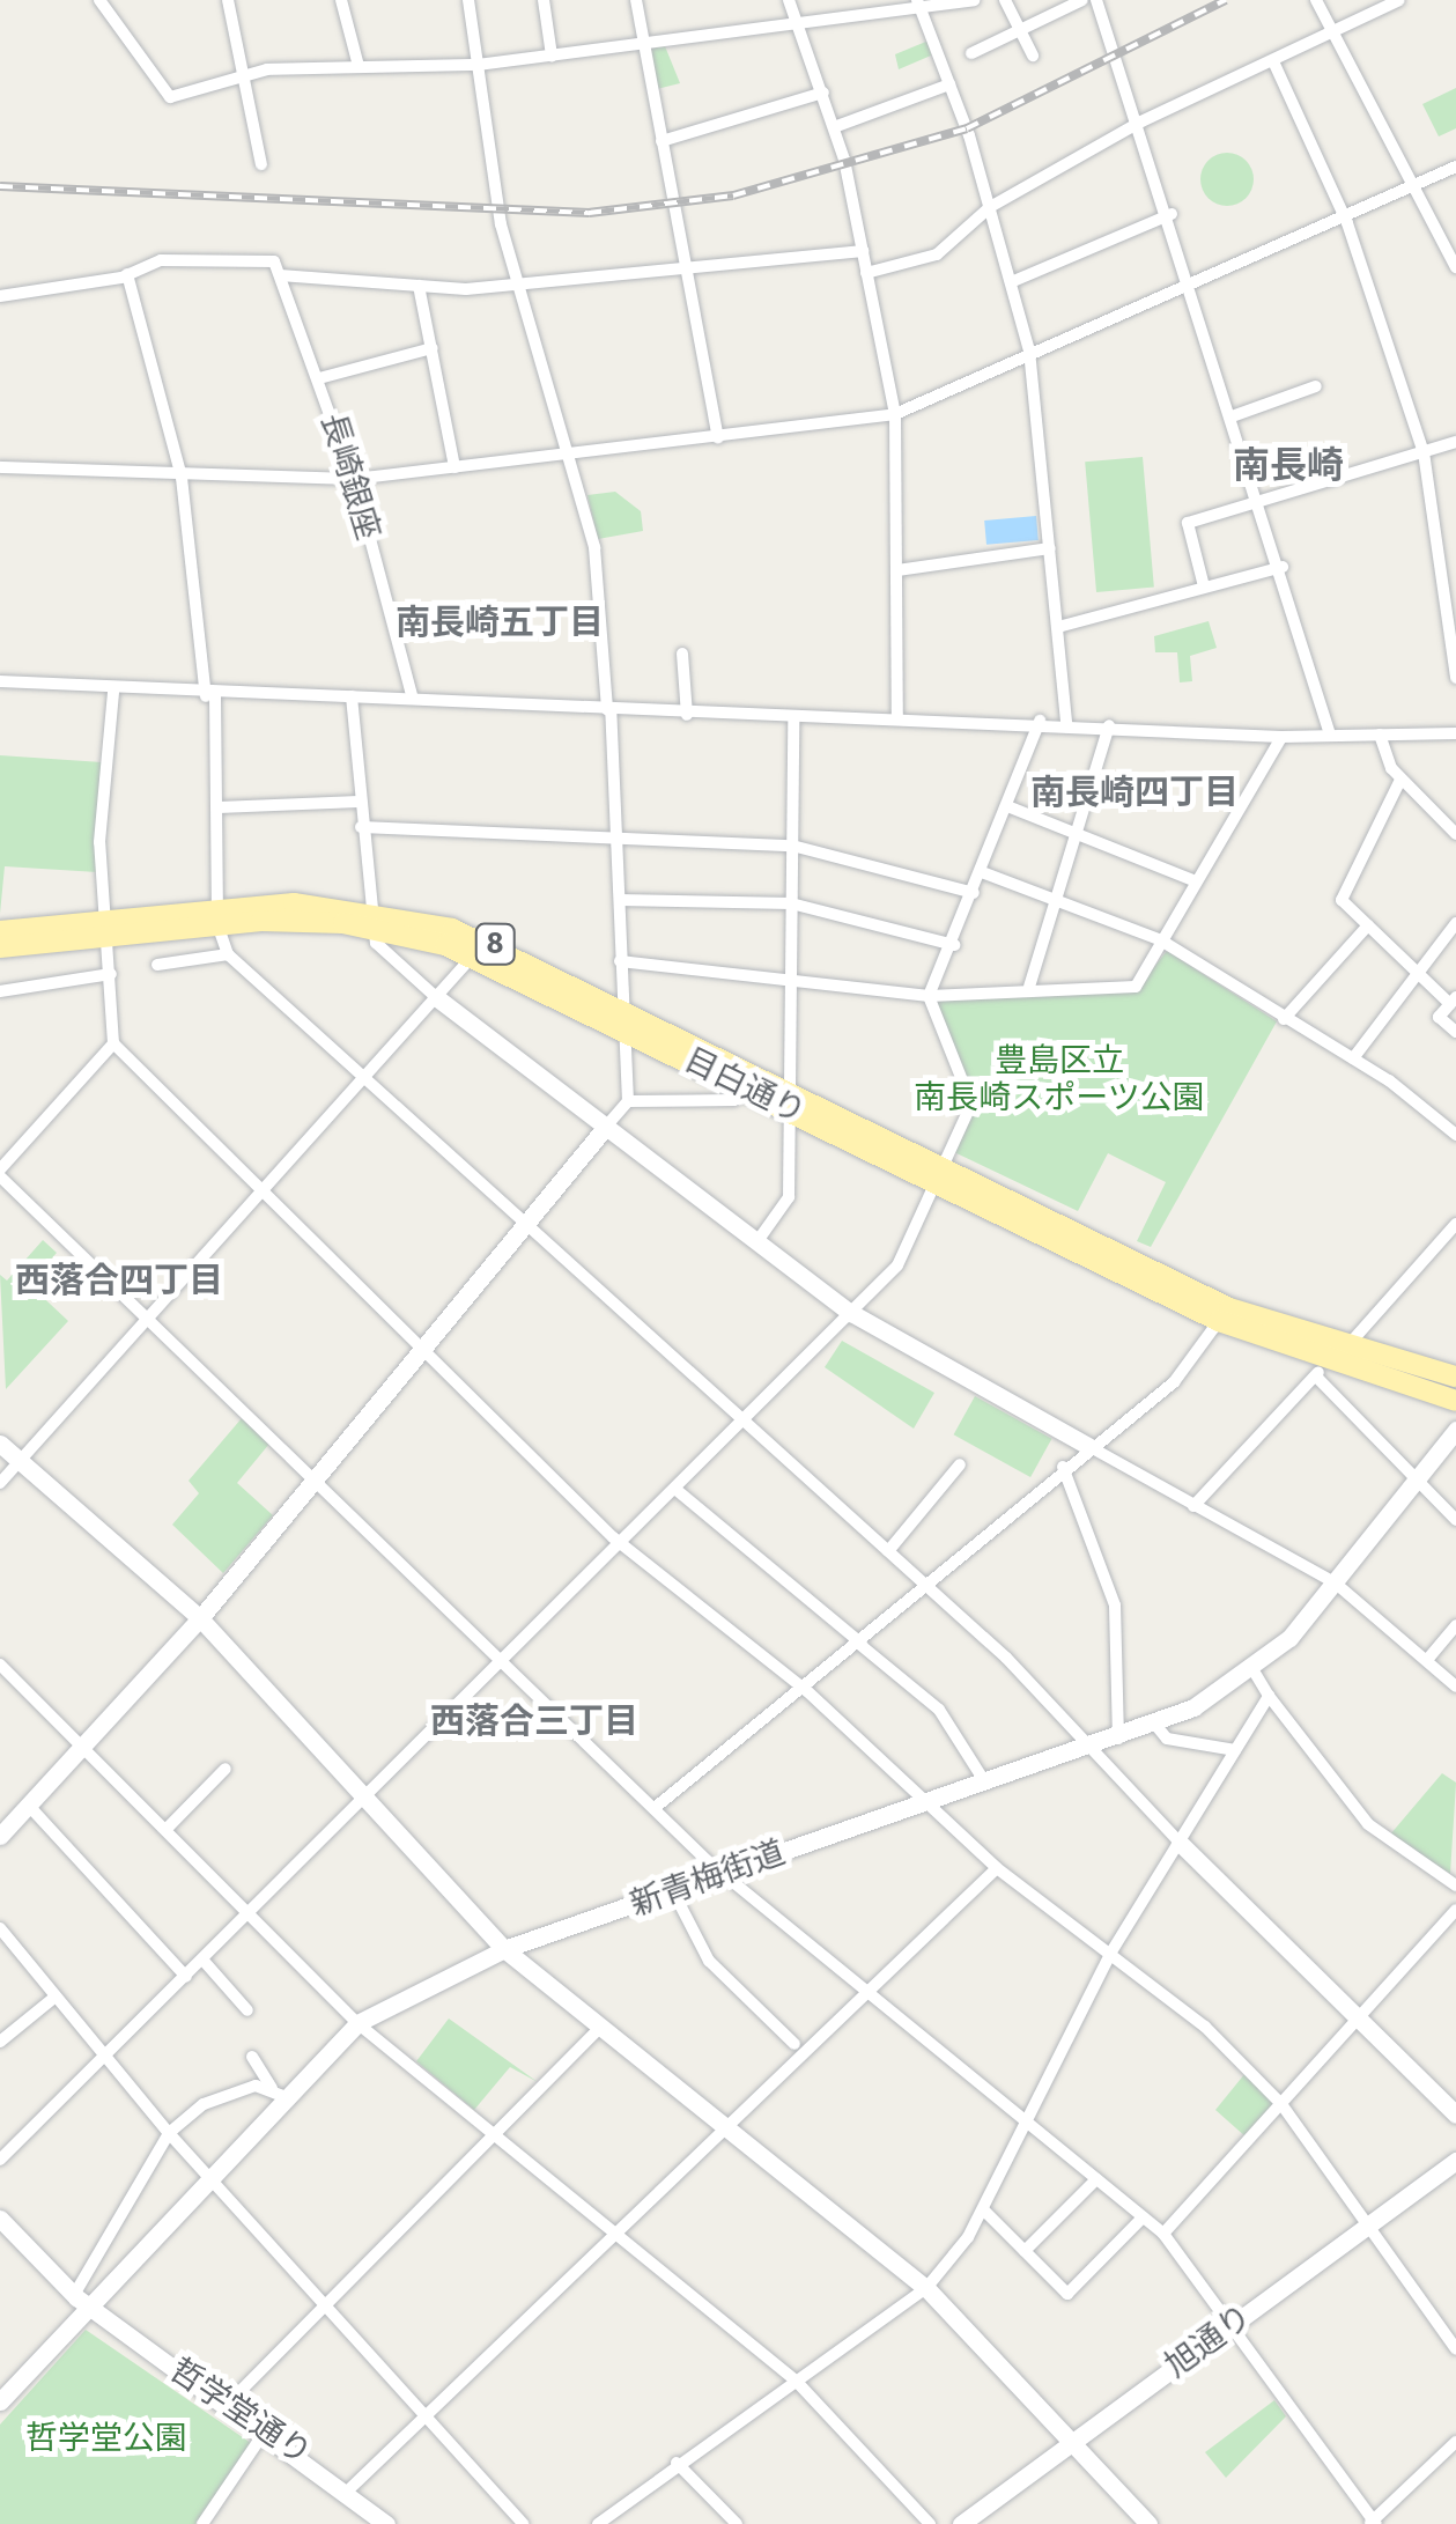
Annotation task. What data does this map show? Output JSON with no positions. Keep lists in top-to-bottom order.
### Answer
{
  "streets": {
    "main road": ["8", "目白通り"],
    "street": [
      "長崎銀座",
      "新青梅街道",
      "旭通り",
      "哲学堂通り"
    ]
  },
  "crossings": [
    ["新青梅街道", "哲学堂通り"]
  ],
  "districts": [
    "南長崎",
    "南長崎五丁目",
    "南長崎四丁目",
    "西落合四丁目",
    "西落合三丁目"
  ],
  "parks": ["豊島区立 南長崎スポーツ公園", "哲学堂公園"]
}
